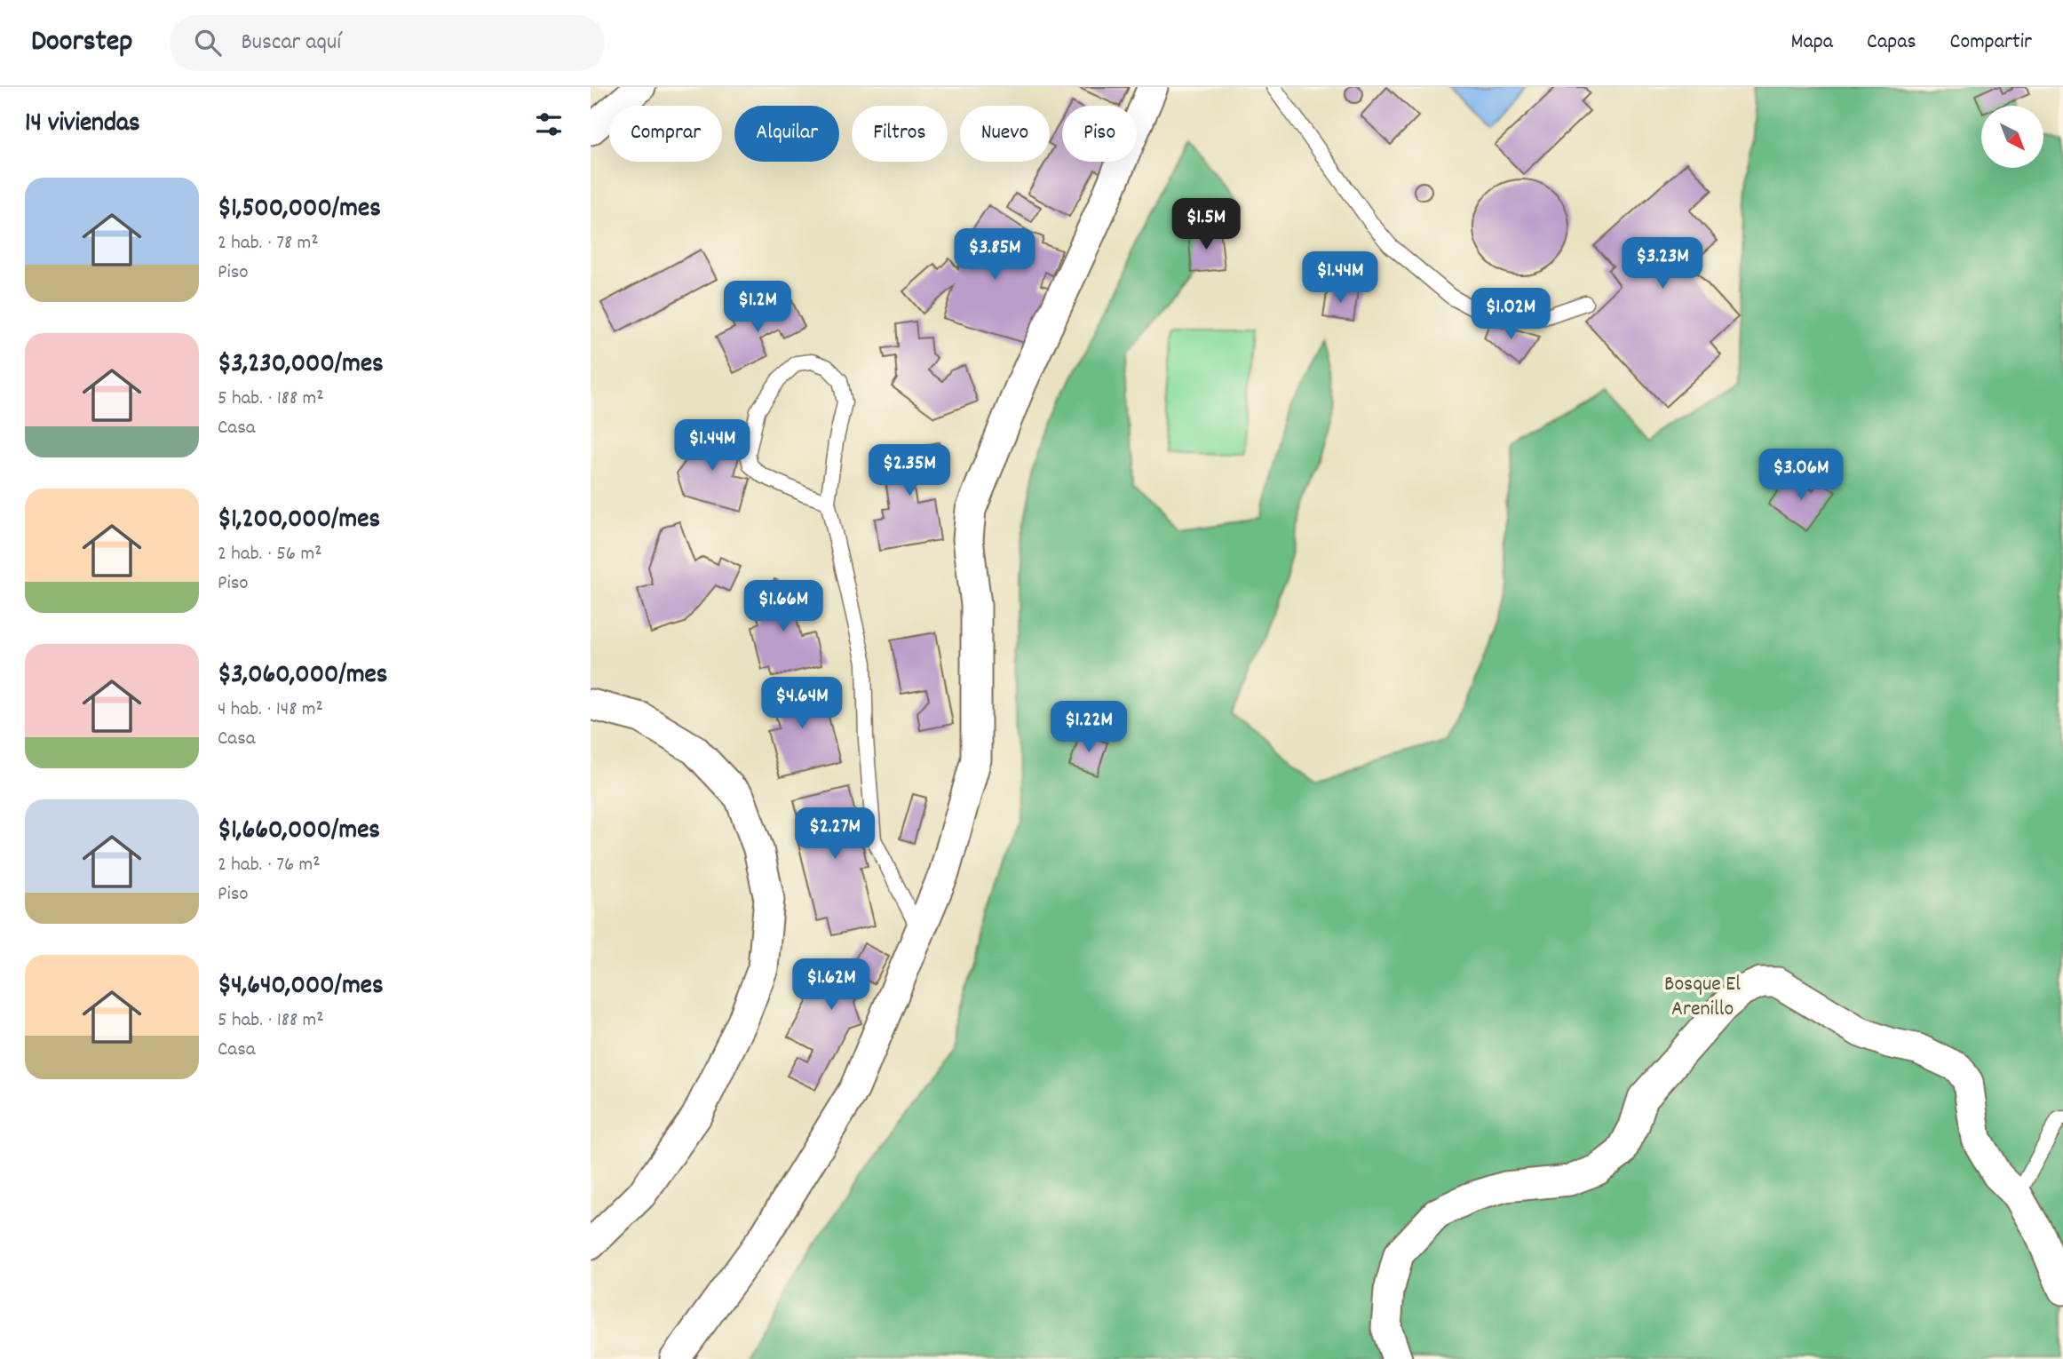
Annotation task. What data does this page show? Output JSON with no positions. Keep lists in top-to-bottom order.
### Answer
{
  "parks": ["Bosque El Arenillo"],
  "north": "bottom right",
  "page": {
    "header": "Doorstep",
    "search": "Buscar aquí",
    "nav": ["Mapa", "Capas", "Compartir"],
    "heading": "14 viviendas",
    "chip": [
      "Comprar",
      "Alquilar",
      "Filtros",
      "Nuevo",
      "Piso"
    ],
    "list": [
      {
        "name": "$1,500,000/mes",
        "note": "2 hab. · 78 m² · Piso"
      },
      {
        "name": "$3,230,000/mes",
        "note": "5 hab. · 188 m² · Casa"
      },
      {
        "name": "$1,200,000/mes",
        "note": "2 hab. · 56 m² · Piso"
      },
      {
        "name": "$3,060,000/mes",
        "note": "4 hab. · 148 m² · Casa"
      },
      {
        "name": "$1,660,000/mes",
        "note": "2 hab. · 76 m² · Piso"
      },
      {
        "name": "$4,640,000/mes",
        "note": "5 hab. · 188 m² · Casa"
      }
    ],
    "price": [
      "$1.5M",
      "$3.85M",
      "$3.23M",
      "$1.44M",
      "$1.2M",
      "$1.02M",
      "$1.44M",
      "$2.35M",
      "$3.06M",
      "$1.66M",
      "$4.64M",
      "$1.22M",
      "$2.27M",
      "$1.62M"
    ]
  }
}
